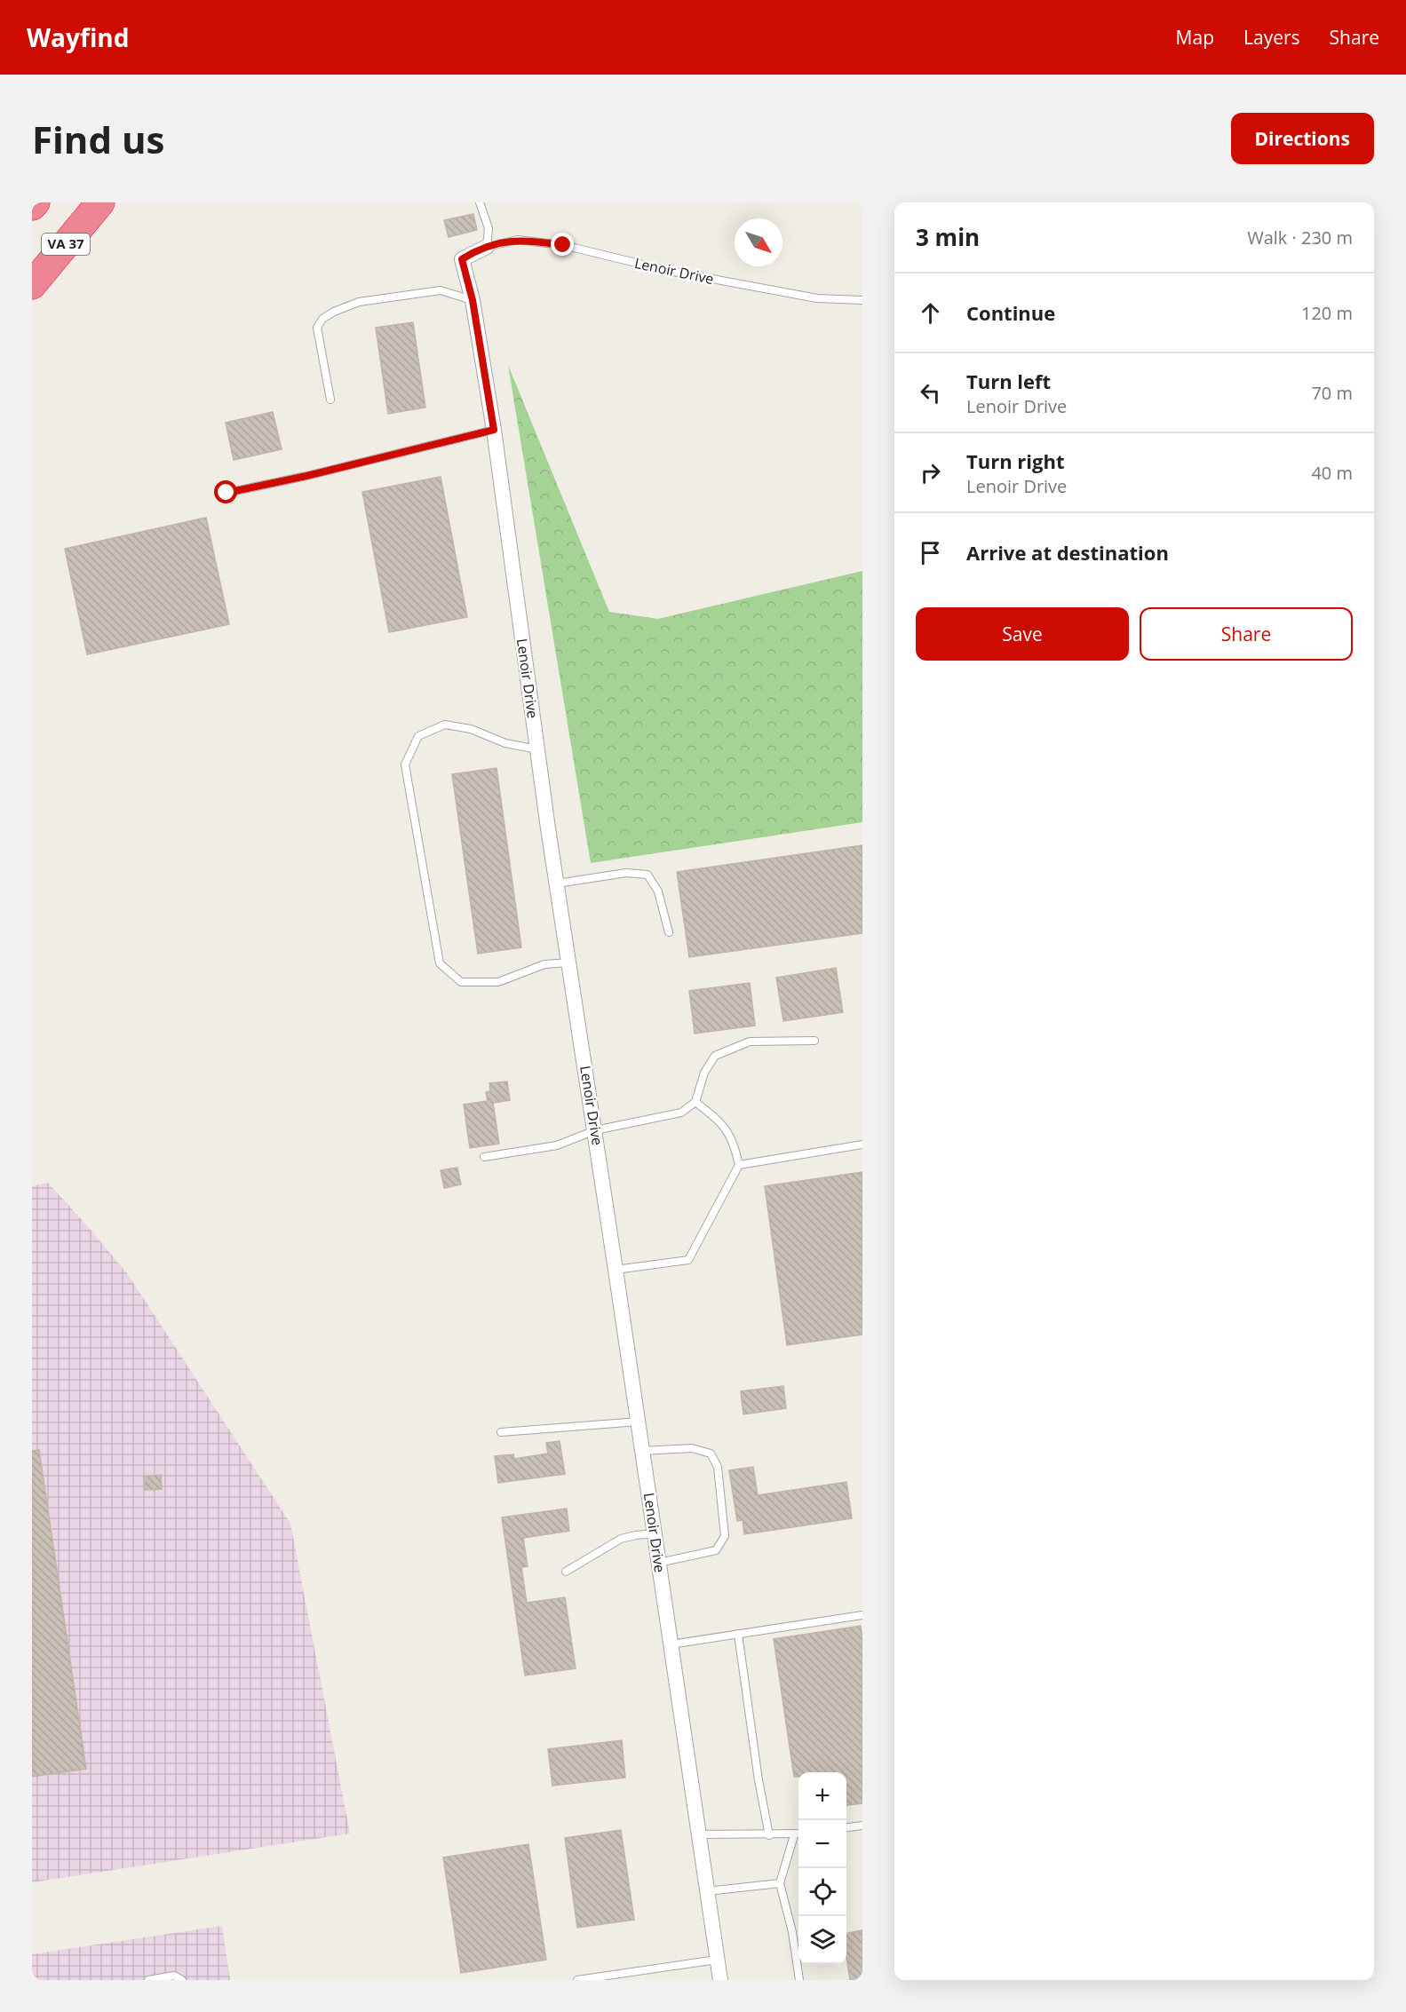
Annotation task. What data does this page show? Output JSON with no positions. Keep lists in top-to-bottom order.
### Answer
{
  "streets": {
    "highway": ["VA 37"],
    "street": ["Lenoir Drive"]
  },
  "north": "bottom right",
  "page": {
    "header": "Wayfind",
    "nav": ["Map", "Layers", "Share"],
    "buttons": [
      "Directions",
      ["Save", "Share"]
    ],
    "title": "Find us",
    "heading": ["3 min", "Walk · 230 m"],
    "list": [
      ["Continue", "120 m"],
      ["Turn left", "Lenoir Drive", "70 m"],
      ["Turn right", "Lenoir Drive", "40 m"],
      "Arrive at destination"
    ],
    "map_buttons": ["+", "−"]
  }
}
